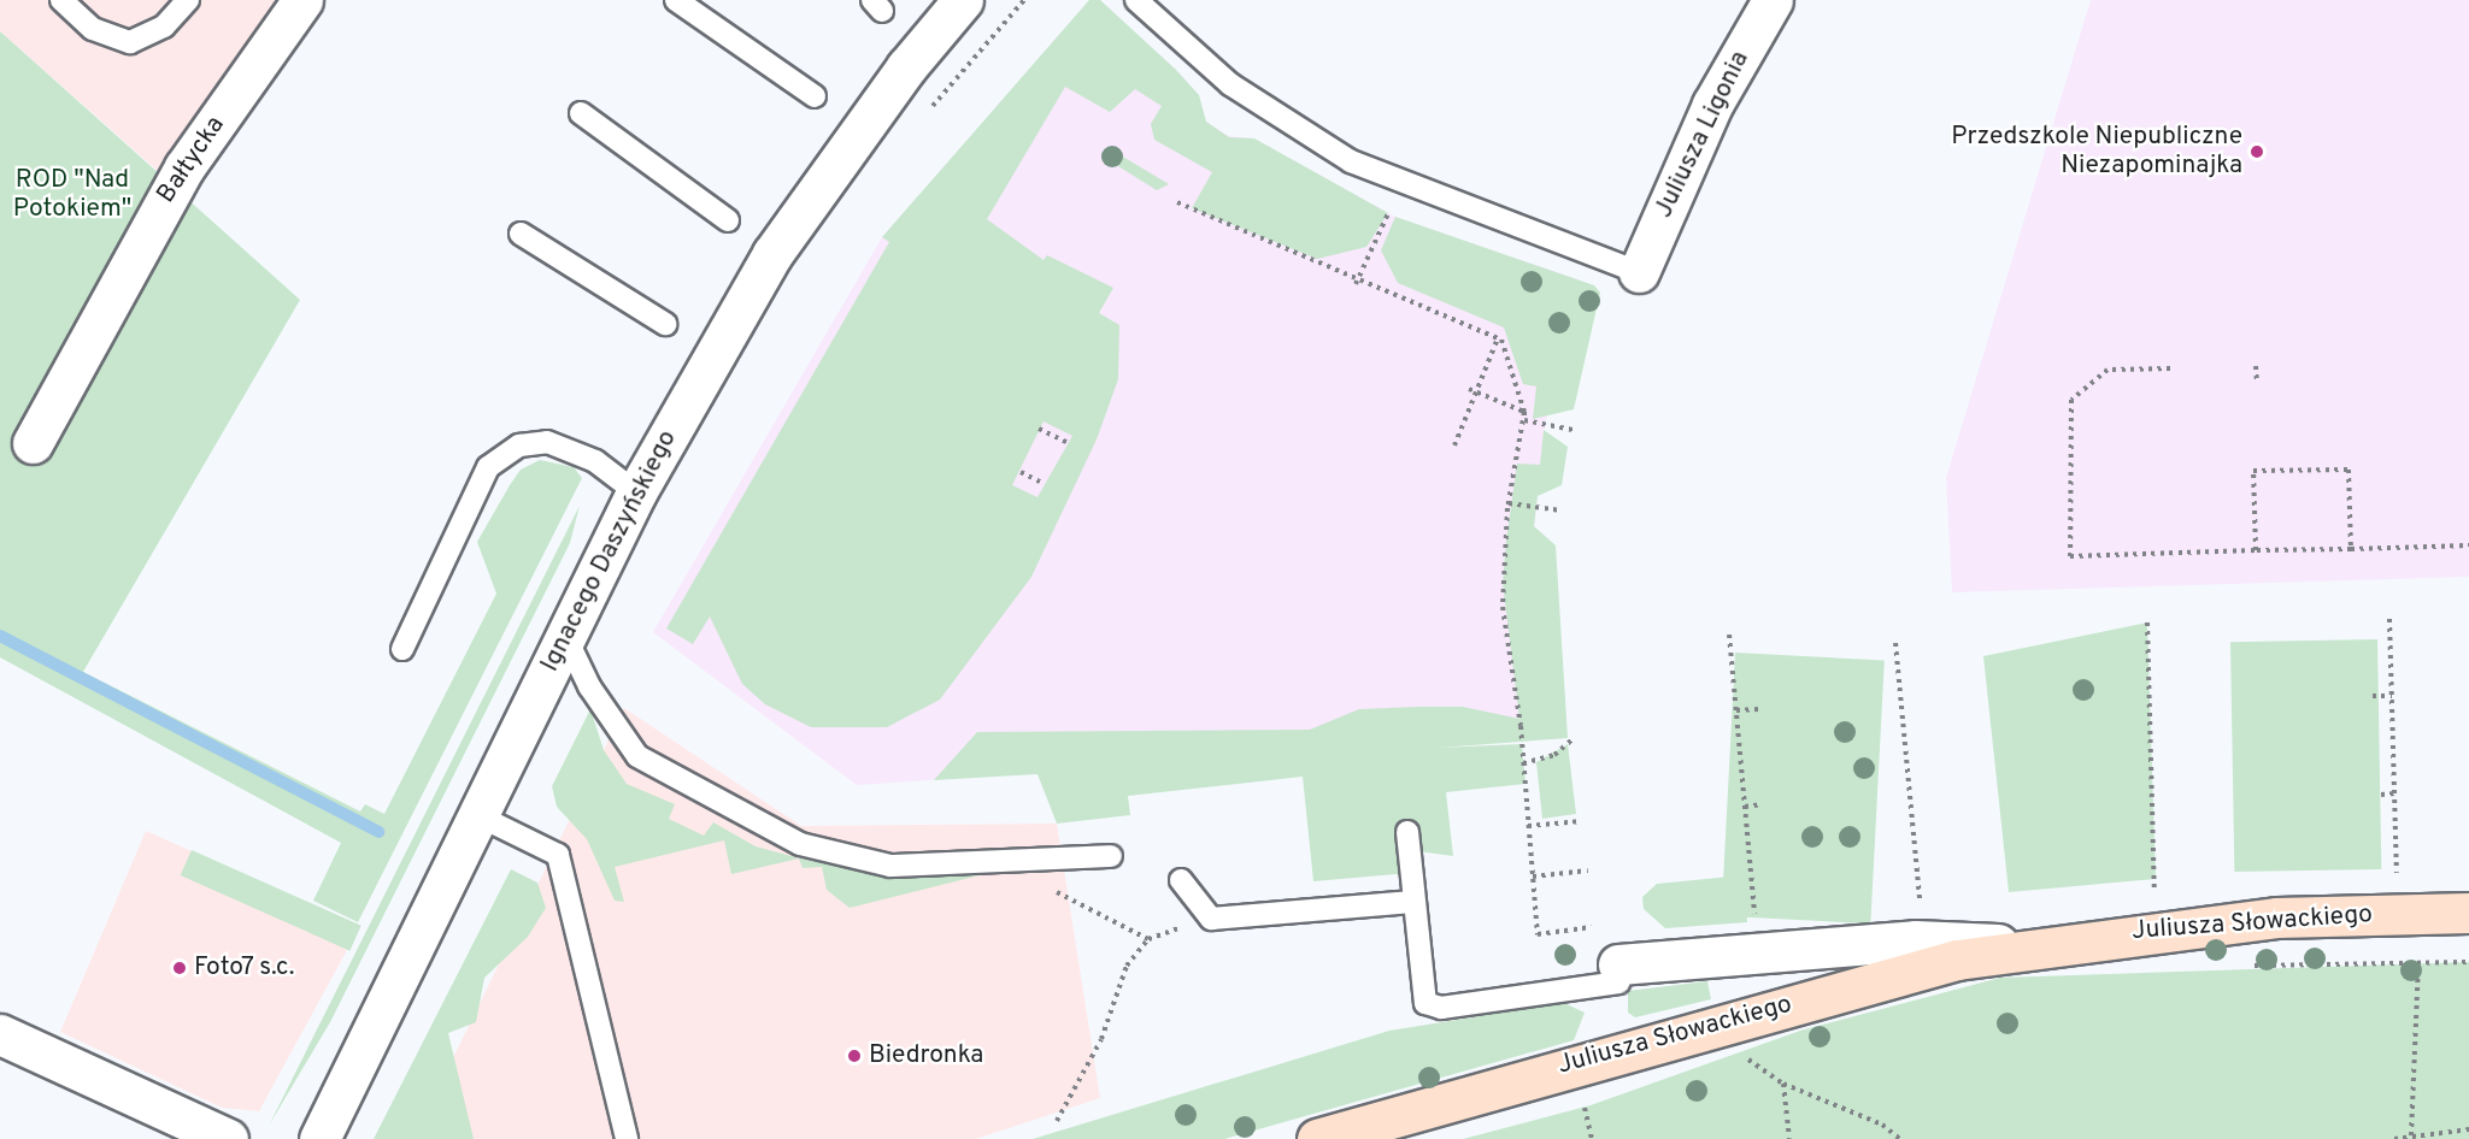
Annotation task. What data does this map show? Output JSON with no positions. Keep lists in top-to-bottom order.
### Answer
{
  "streets": {
    "main road": ["Juliusza Słowackiego"],
    "street": ["Juliusza Ligonia", "Bałtycka", "Ignacego Daszyńskiego"]
  },
  "parks": ["ROD \"Nad Potokiem\""],
  "places": ["Przedszkole Niepubliczne Niezapominajka", "Foto7 s.c.", "Biedronka"]
}
